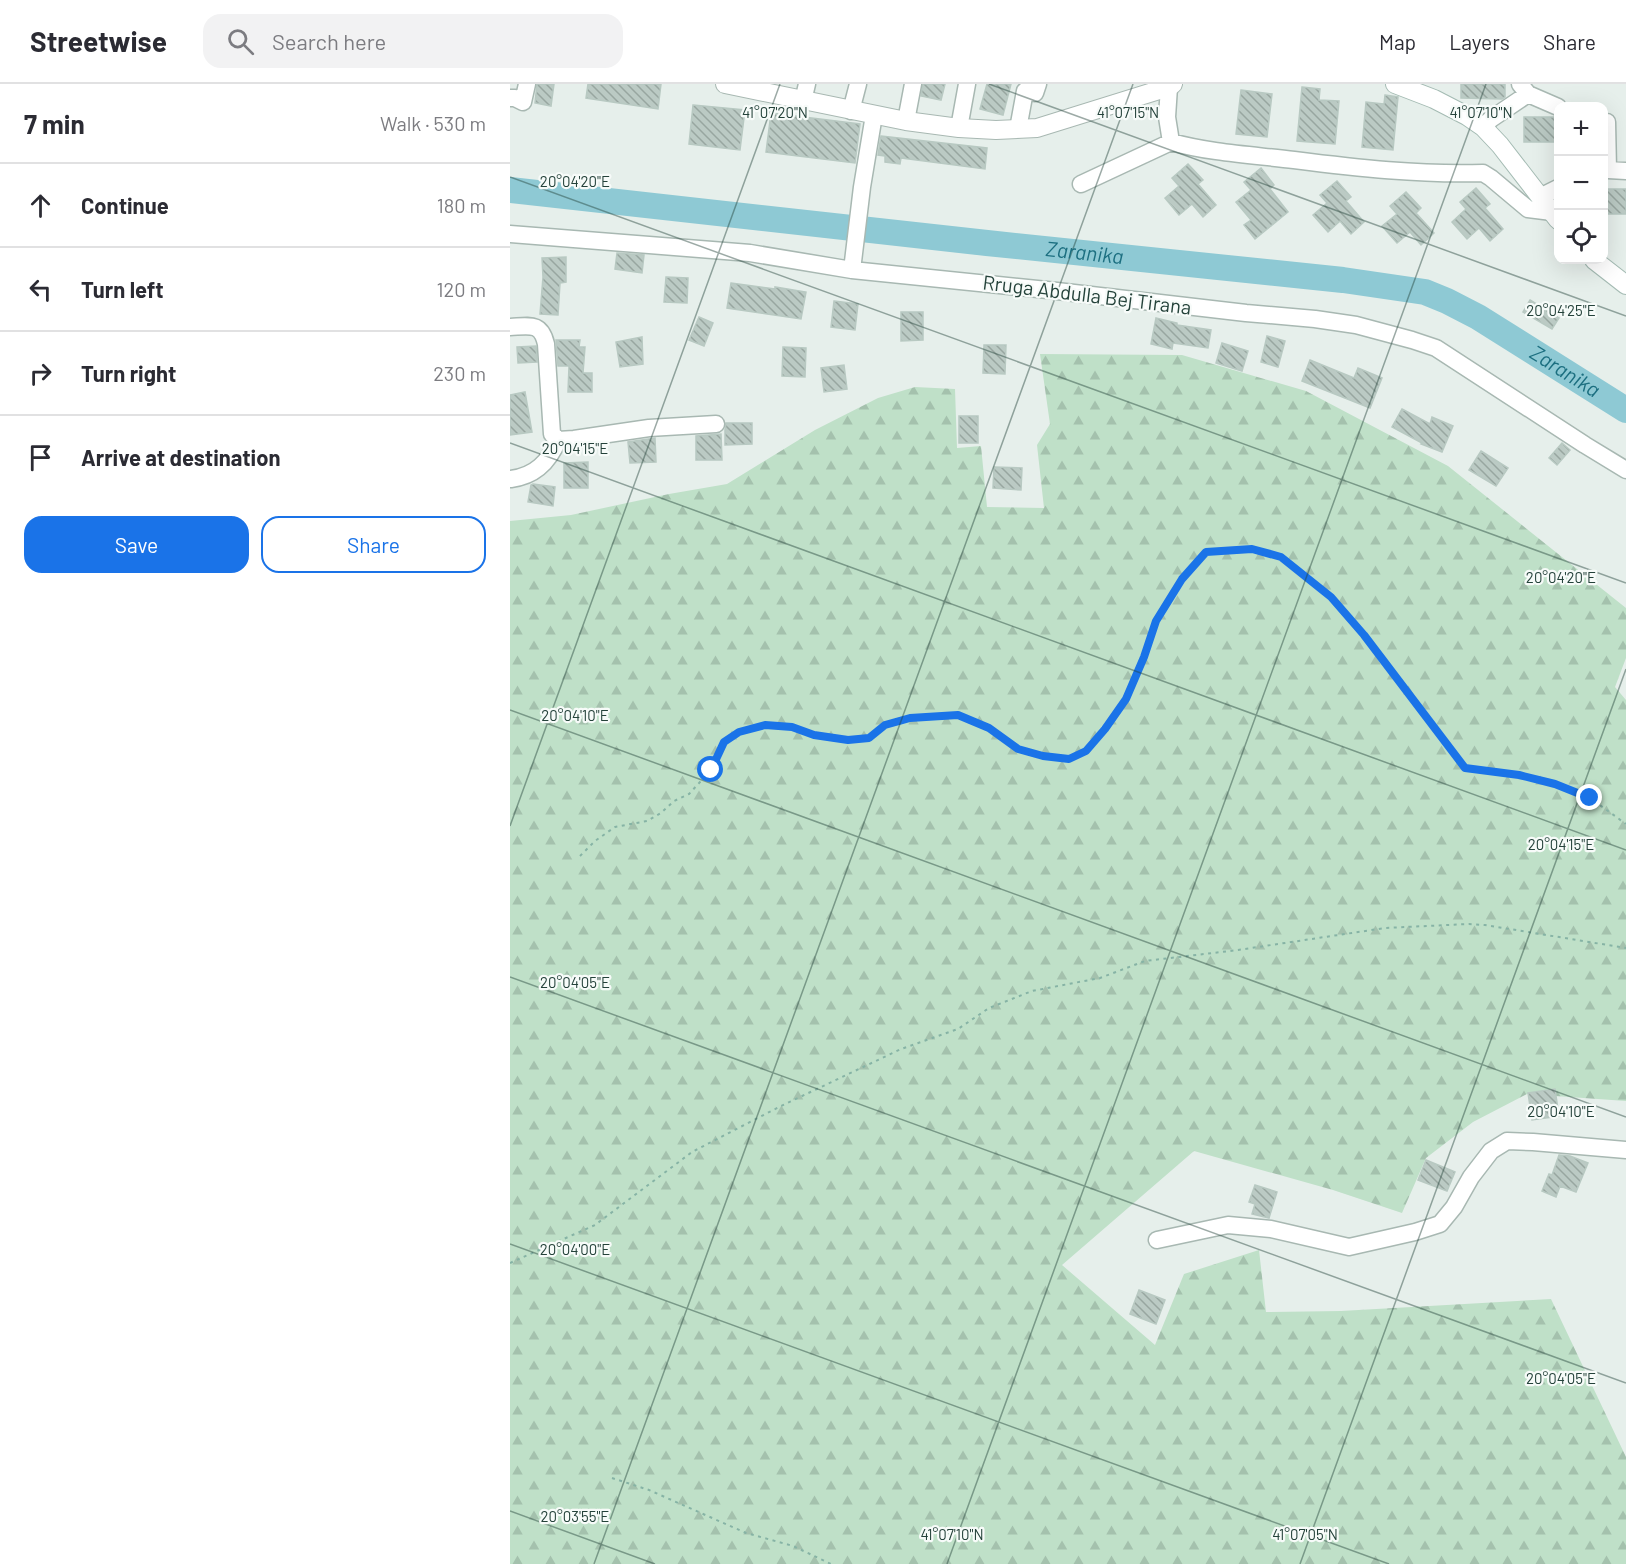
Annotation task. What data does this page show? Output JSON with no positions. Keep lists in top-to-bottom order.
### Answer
{
  "streets": {
    "street": ["Rruga Abdulla Bej Tirana"]
  },
  "water": ["Zaranika"],
  "page": {
    "header": "Streetwise",
    "search": "Search here",
    "nav": ["Map", "Layers", "Share"],
    "heading": ["7 min", "Walk · 530 m"],
    "map_buttons": ["+", "−"],
    "list": [
      ["Continue", "180 m"],
      ["Turn left", "120 m"],
      ["Turn right", "230 m"],
      "Arrive at destination"
    ],
    "buttons": ["Save", "Share"]
  },
  "coordinates": [
    "41°07'20\"N",
    "41°07'15\"N",
    "41°07'10\"N",
    "20°04'20\"E",
    "20°04'25\"E",
    "20°04'15\"E",
    "20°04'10\"E",
    "20°04'05\"E",
    "20°04'00\"E",
    "20°03'55\"E",
    "41°07'05\"N"
  ]
}
